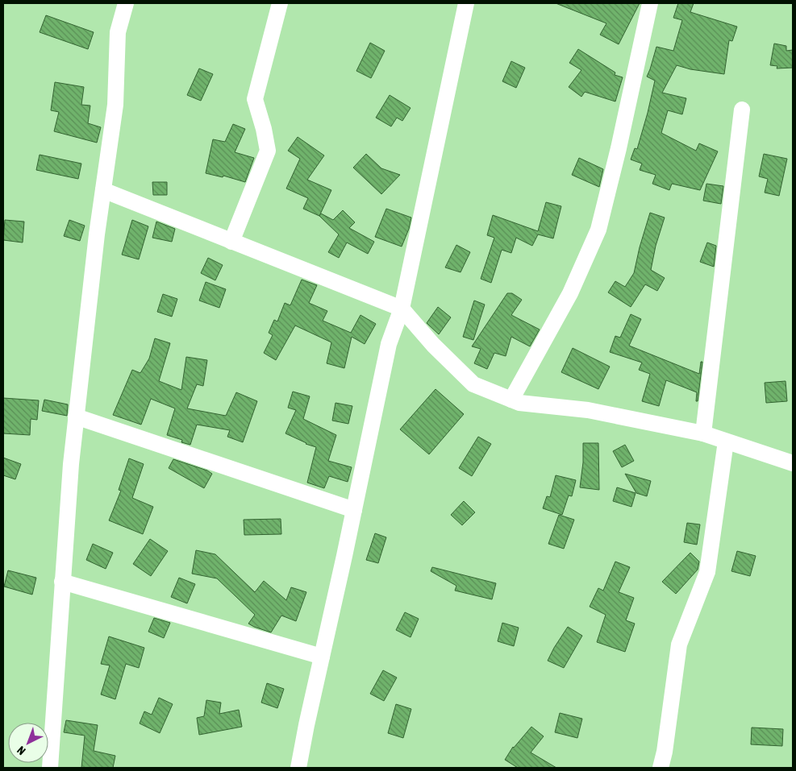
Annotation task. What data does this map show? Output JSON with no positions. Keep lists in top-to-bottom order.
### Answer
{
  "north": "bottom left"
}
